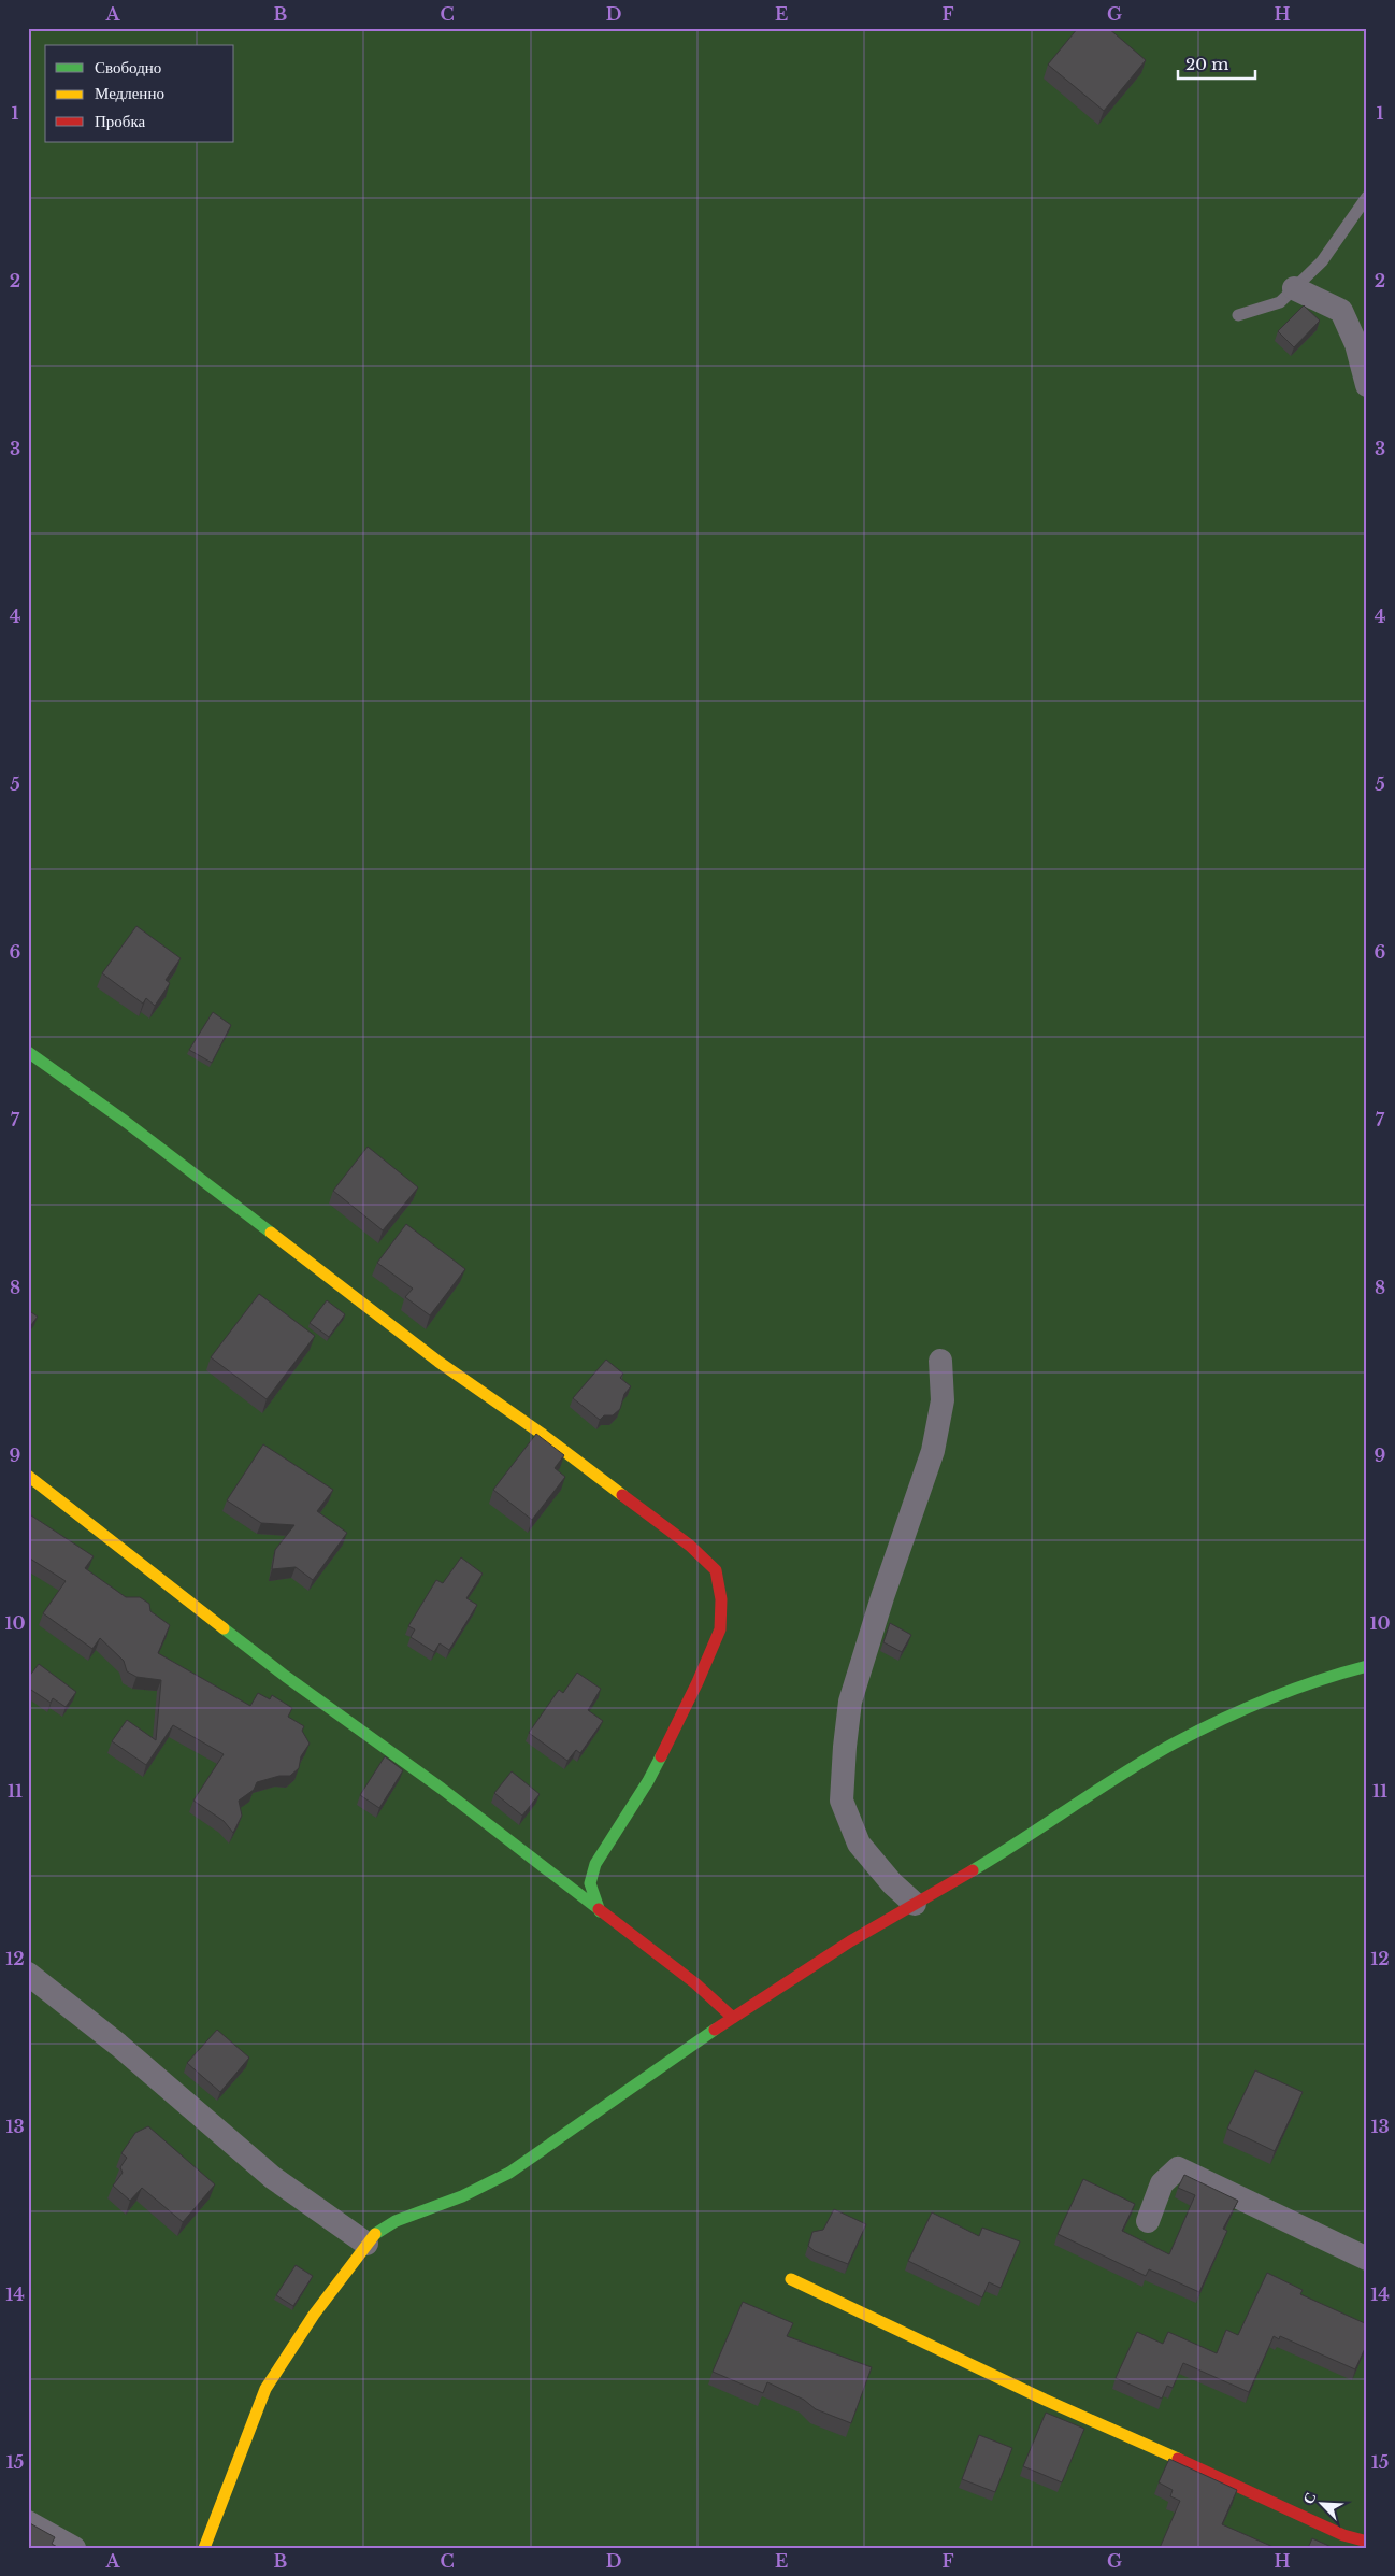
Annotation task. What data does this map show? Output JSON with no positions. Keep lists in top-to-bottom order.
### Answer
{
  "legend": ["Свободно", "Медленно", "Пробка"],
  "scale_bar": "20 m",
  "north": "top left",
  "grid": {
    "columns": [
      "A",
      "B",
      "C",
      "D",
      "E",
      "F",
      "G",
      "H"
    ],
    "rows": [
      "1",
      "2",
      "3",
      "4",
      "5",
      "6",
      "7",
      "8",
      "9",
      "10",
      "11",
      "12",
      "13",
      "14",
      "15"
    ]
  }
}
